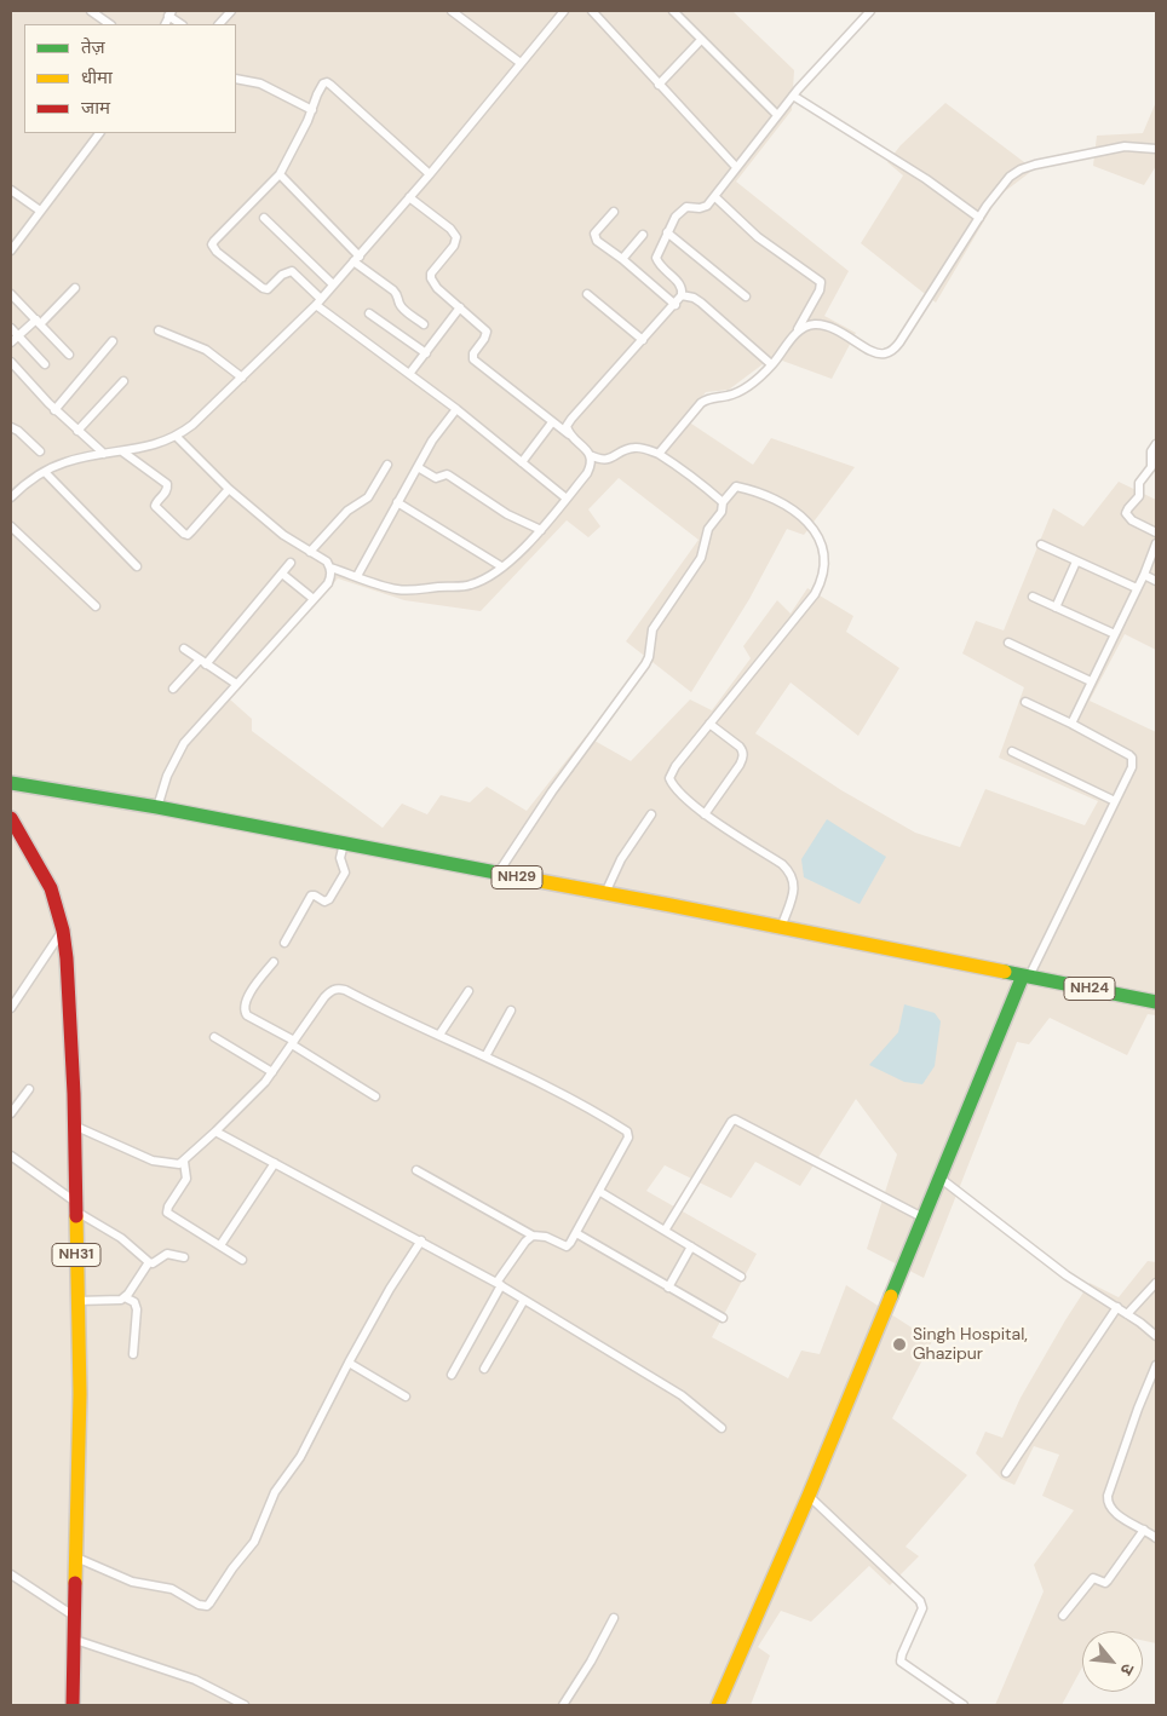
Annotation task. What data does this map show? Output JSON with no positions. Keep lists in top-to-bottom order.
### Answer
{
  "streets": {
    "highway": ["NH29", "NH24", "NH31"]
  },
  "crossings": [
    ["NH29", "NH24"]
  ],
  "places": ["Singh Hospital, Ghazipur"],
  "legend": ["तेज़", "धीमा", "जाम"],
  "north": "bottom right"
}
